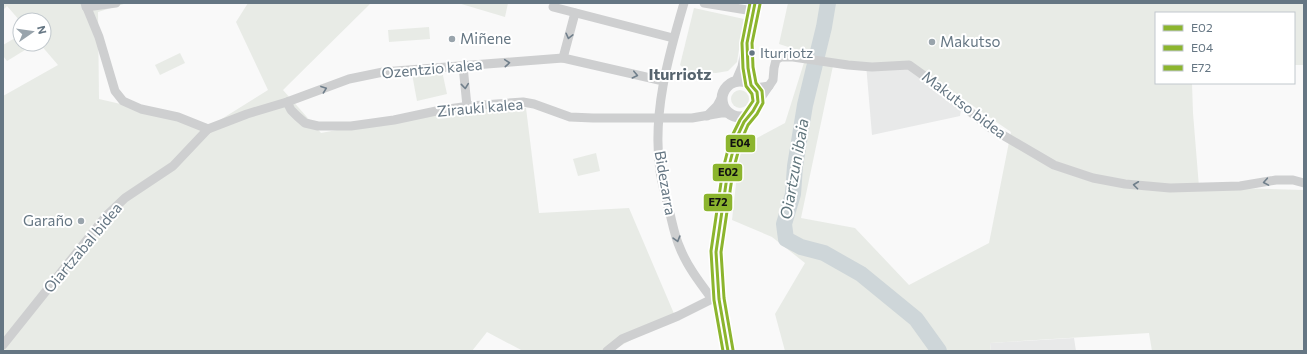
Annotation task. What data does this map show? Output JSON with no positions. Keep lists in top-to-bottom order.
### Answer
{
  "streets": {
    "street": [
      "Ozentzio kalea",
      "Makutso bidea",
      "Zirauki kalea",
      "Bidezarra",
      "Oiartzabal bidea"
    ]
  },
  "crossings": [
    ["Ozentzio kalea", "Zirauki kalea"],
    ["Ozentzio kalea", "Bidezarra"],
    ["Ozentzio kalea", "Oiartzabal bidea"],
    ["Zirauki kalea", "Bidezarra"]
  ],
  "one_way": ["Ozentzio kalea", "Makutso bidea"],
  "districts": ["Iturriotz"],
  "water": ["Oiartzun ibaia"],
  "places": [
    "Miñene",
    "Makutso",
    "Iturriotz",
    "Garaño"
  ],
  "lines": ["transit line E02", "transit line E72", "transit line E04"],
  "legend": ["E02", "E04", "E72"],
  "north": "right"
}
